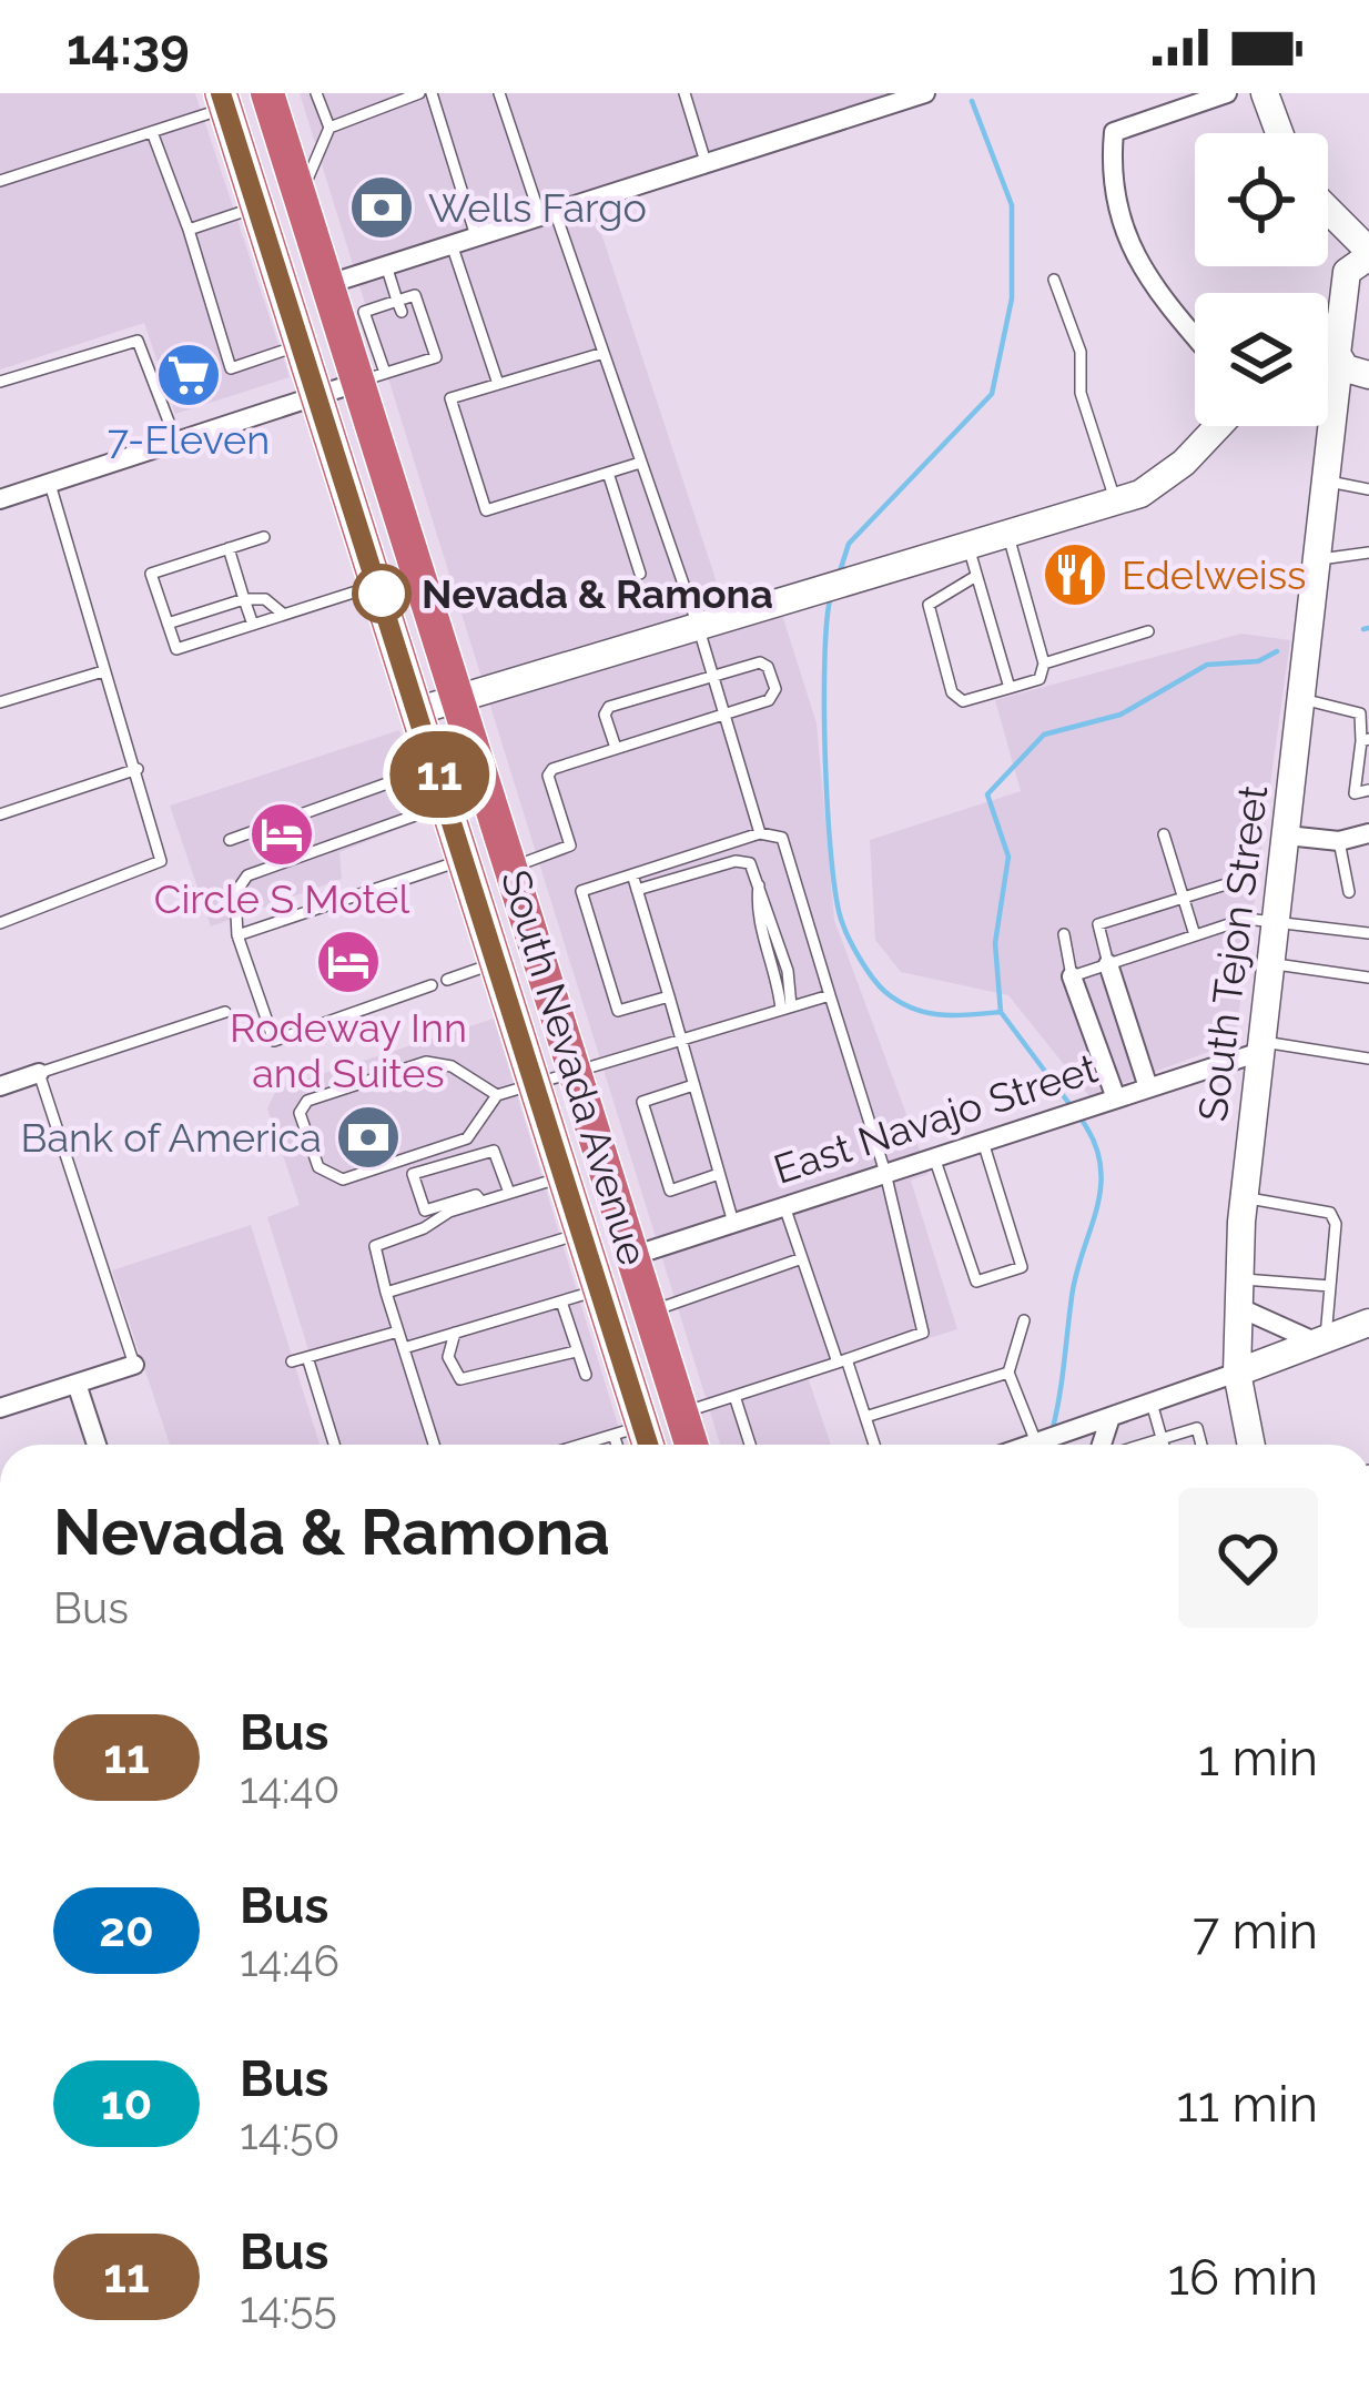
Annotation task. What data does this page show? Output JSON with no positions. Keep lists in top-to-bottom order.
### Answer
{
  "streets": {
    "highway": ["South Nevada Avenue"],
    "main road": ["South Tejon Street"],
    "street": ["East Navajo Street"]
  },
  "crossings": [
    ["South Tejon Street", "East Navajo Street"],
    ["South Nevada Avenue", "East Navajo Street"]
  ],
  "places": {
    "bank": ["Wells Fargo", "Bank of America"],
    "supermarket": ["7-Eleven"],
    "restaurant": ["Edelweiss"],
    "other": ["Nevada & Ramona"],
    "hotel": ["Circle S Motel", "Rodeway Inn and Suites"]
  },
  "lines": ["bus line 11"],
  "page": {
    "status": "14:39",
    "on_map": "11",
    "heading": ["Nevada & Ramona", "Bus"],
    "list": [
      {
        "mark": "11",
        "name": "Bus",
        "note": "14:40",
        "value": "1 min"
      },
      {
        "mark": "20",
        "name": "Bus",
        "note": "14:46",
        "value": "7 min"
      },
      {
        "mark": "10",
        "name": "Bus",
        "note": "14:50",
        "value": "11 min"
      },
      {
        "mark": "11",
        "name": "Bus",
        "note": "14:55",
        "value": "16 min"
      }
    ]
  }
}
